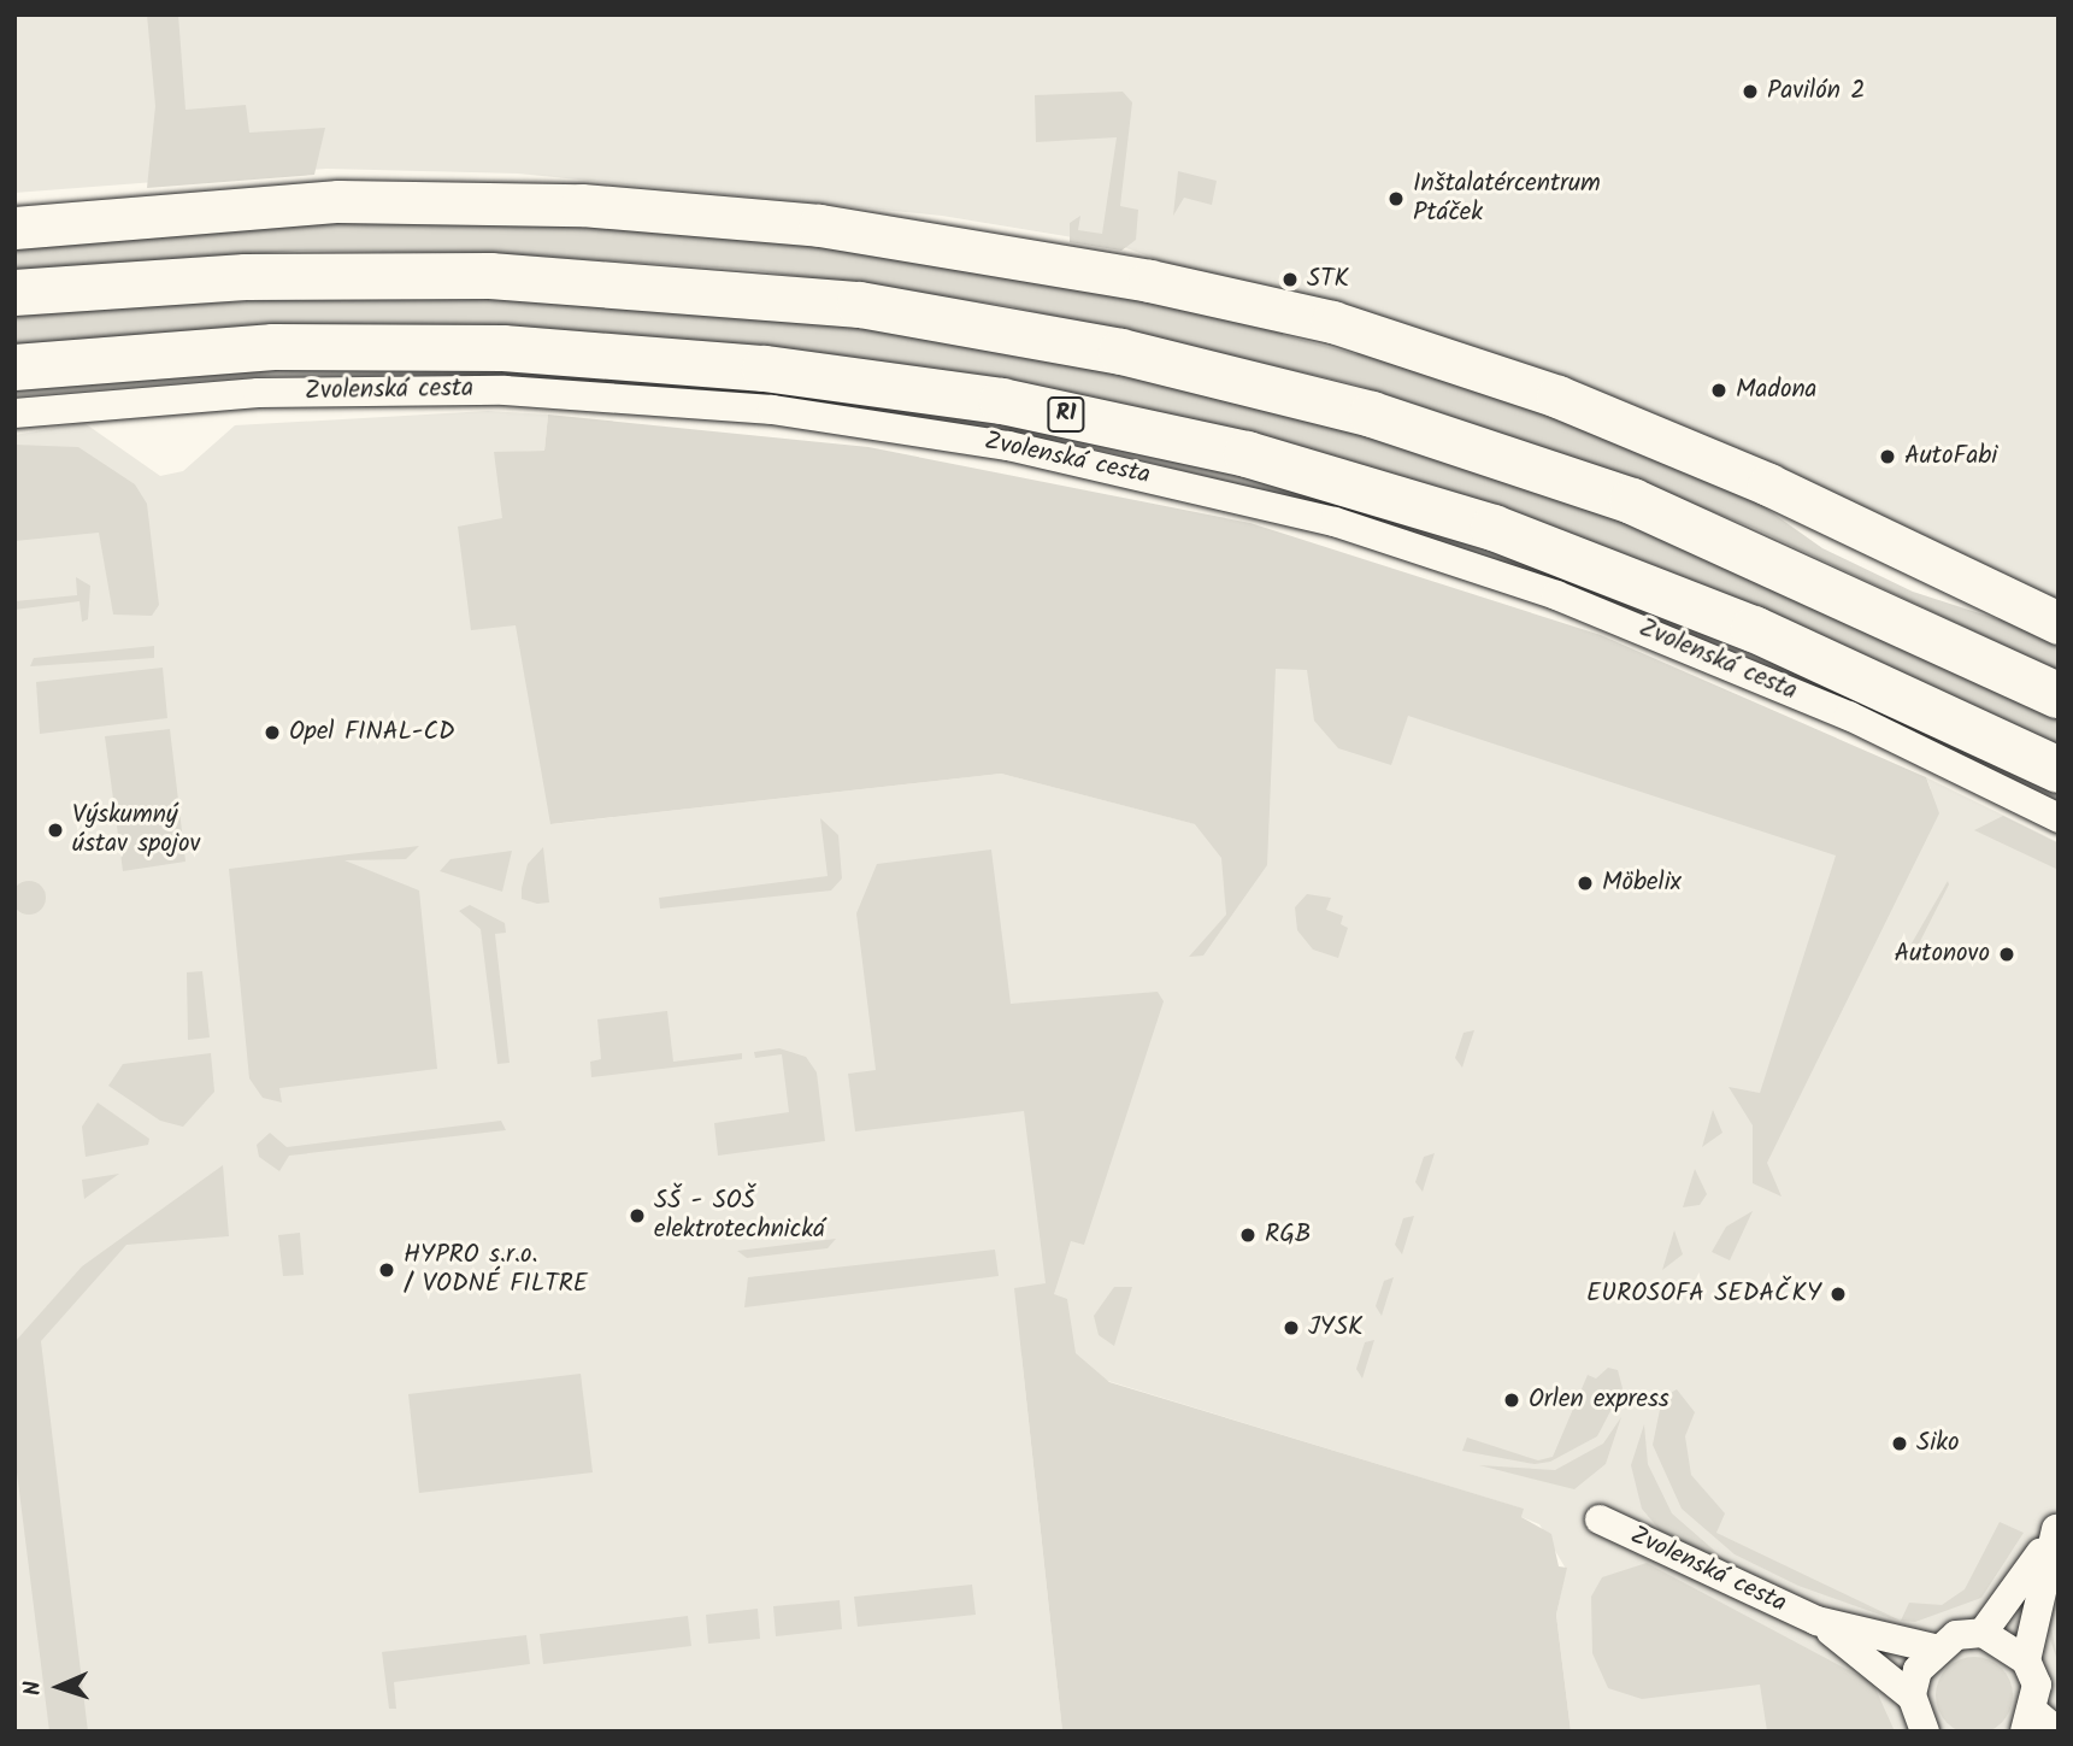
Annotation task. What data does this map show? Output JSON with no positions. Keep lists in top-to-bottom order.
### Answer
{
  "streets": {
    "highway": ["R1"],
    "street": ["Zvolenská cesta"]
  },
  "places": [
    "Pavilón 2",
    "Inštalatércentrum Ptáček",
    "STK",
    "Madona",
    "AutoFabi",
    "Opel FINAL-CD",
    "Výskumný ústav spojov",
    "Möbelix",
    "Autonovo",
    "SŠ - SOŠ elektrotechnická",
    "RGB",
    "HYPRO s.r.o. / VODNÉ FILTRE",
    "EUROSOFA SEDAČKY",
    "JYSK",
    "Orlen express",
    "Siko"
  ],
  "north": "left"
}
